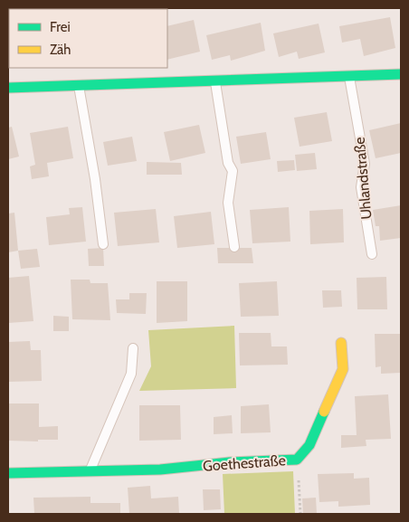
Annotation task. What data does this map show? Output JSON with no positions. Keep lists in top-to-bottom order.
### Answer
{
  "streets": {
    "street": ["Goethestraße"],
    "lane": ["Uhlandstraße"]
  },
  "legend": ["Frei", "Zäh"]
}
